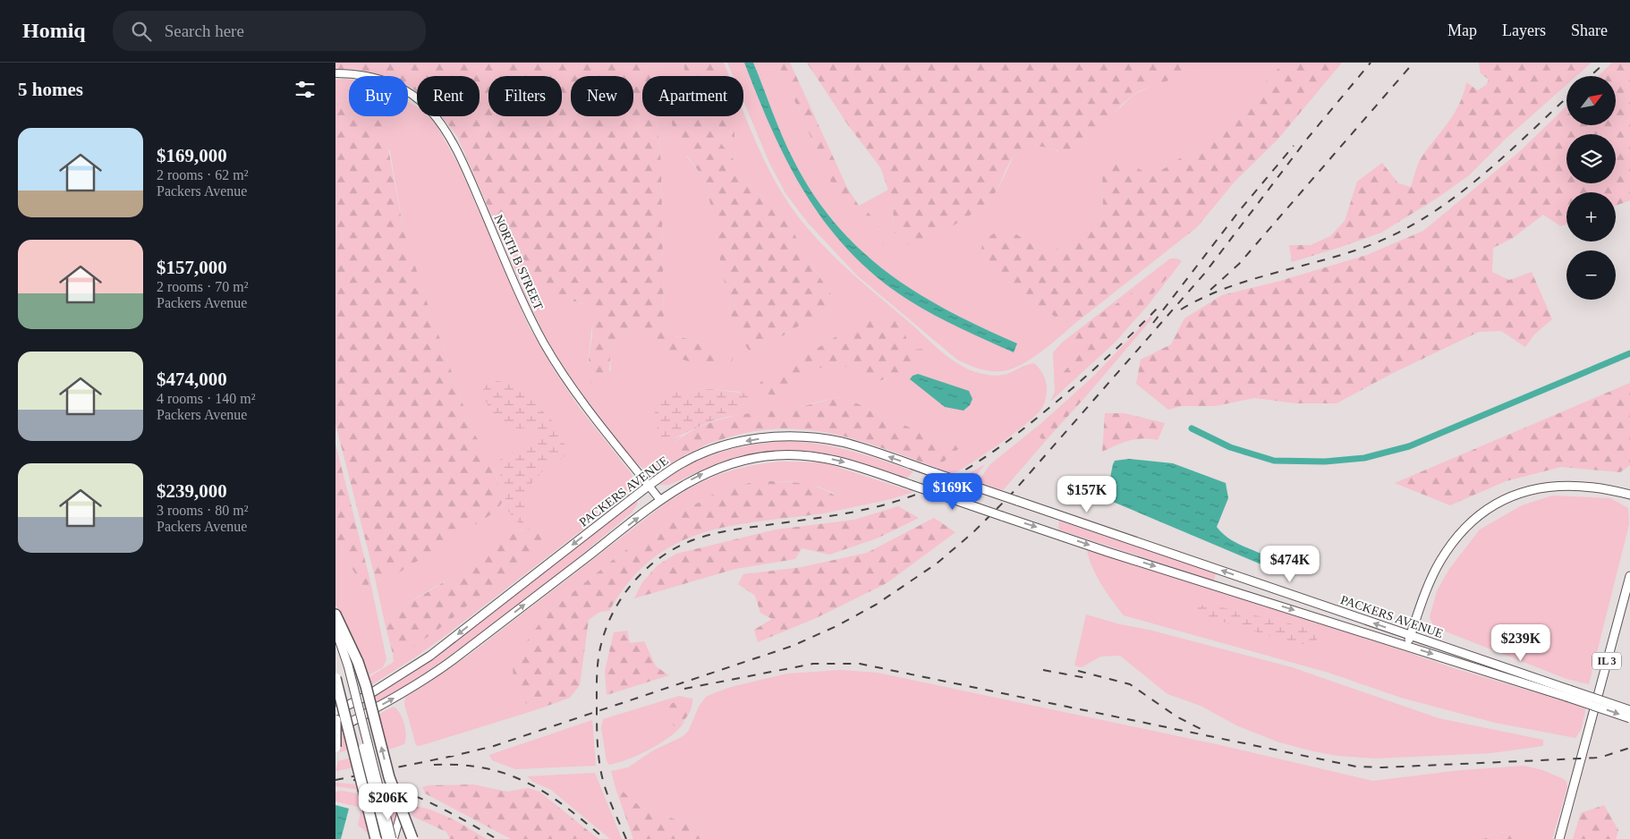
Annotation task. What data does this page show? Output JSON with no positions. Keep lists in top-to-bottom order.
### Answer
{
  "streets": {
    "main road": ["PACKERS AVENUE", "IL 3"],
    "street": ["NORTH B STREET"]
  },
  "crossings": [
    ["NORTH B STREET", "PACKERS AVENUE"]
  ],
  "north": "top right",
  "page": {
    "header": "Homiq",
    "search": "Search here",
    "nav": ["Map", "Layers", "Share"],
    "heading": "5 homes",
    "map_buttons": ["+", "−"],
    "chip": [
      "Buy",
      "Rent",
      "Filters",
      "New",
      "Apartment"
    ],
    "list": [
      {
        "name": "$169,000",
        "note": "2 rooms · 62 m² · Packers Avenue"
      },
      {
        "name": "$157,000",
        "note": "2 rooms · 70 m² · Packers Avenue"
      },
      {
        "name": "$474,000",
        "note": "4 rooms · 140 m² · Packers Avenue"
      },
      {
        "name": "$239,000",
        "note": "3 rooms · 80 m² · Packers Avenue"
      }
    ],
    "price": [
      "$169K",
      "$157K",
      "$474K",
      "$239K",
      "$206K"
    ]
  }
}
